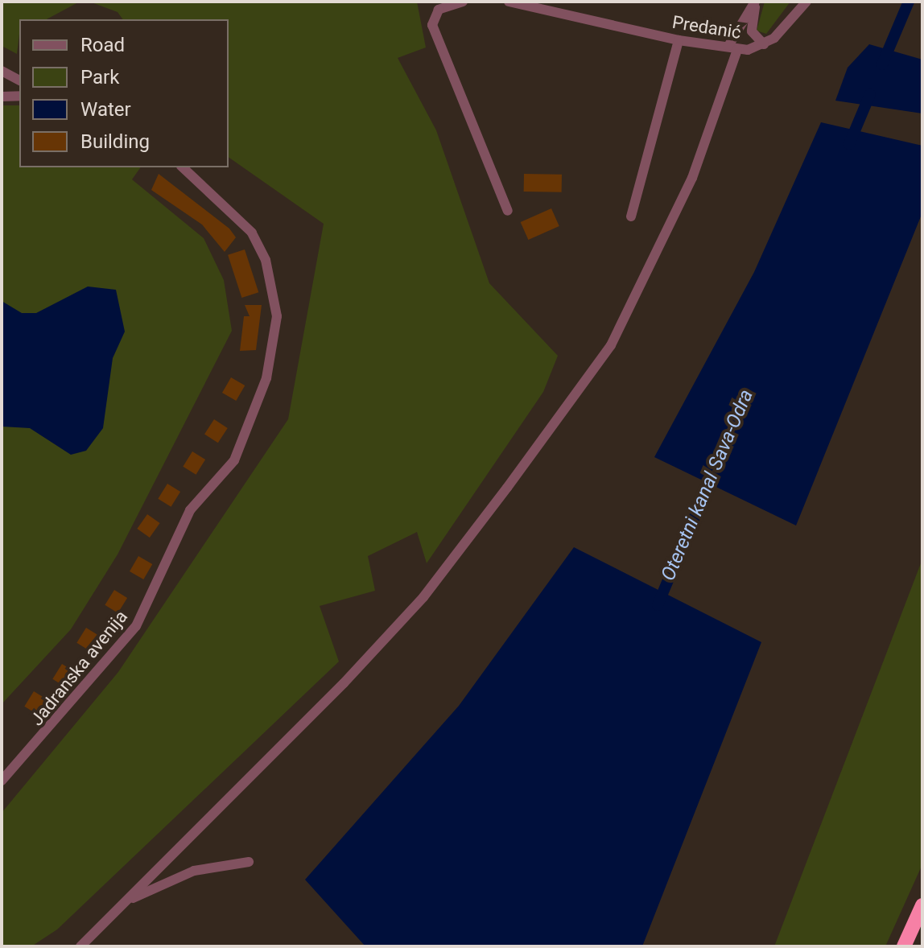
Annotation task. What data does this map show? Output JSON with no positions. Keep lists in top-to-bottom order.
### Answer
{
  "streets": {
    "street": ["Predanić", "Jadranska avenija"]
  },
  "water": ["Oteretni kanal Sava-Odra"],
  "legend": [
    "Road",
    "Park",
    "Water",
    "Building"
  ]
}
